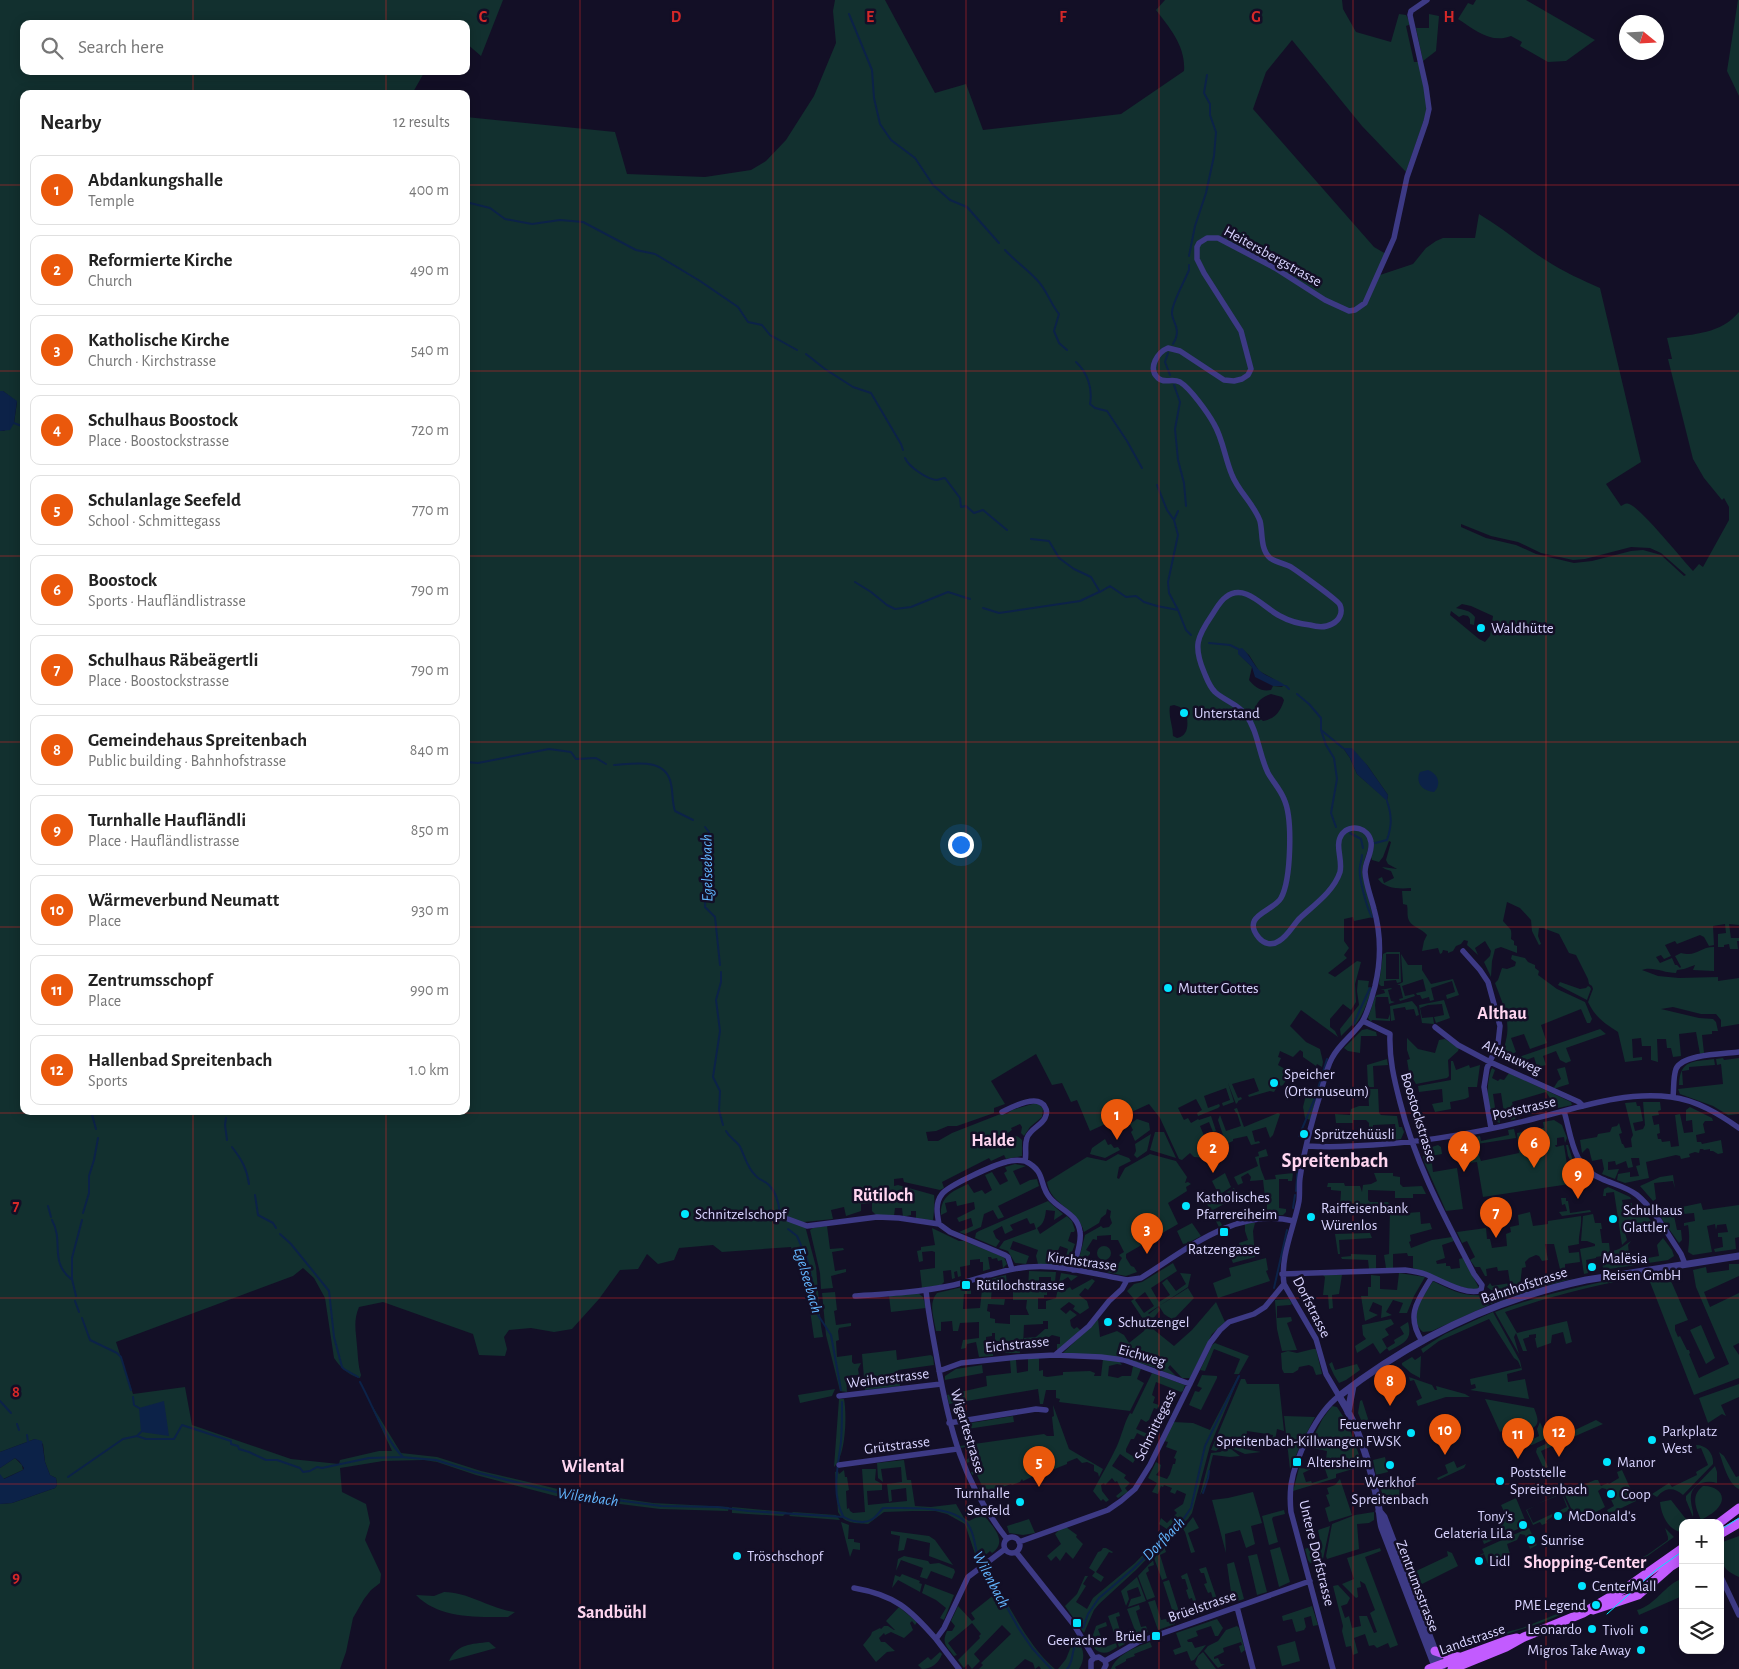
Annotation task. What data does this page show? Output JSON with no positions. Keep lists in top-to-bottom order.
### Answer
{
  "streets": {
    "main road": ["Landstrasse"],
    "street": [
      "Heitersbergstrasse",
      "Althauweg",
      "Poststrasse",
      "Boostockstrasse",
      "Kirchstrasse",
      "Bahnhofstrasse",
      "Dorfstrasse",
      "Eichstrasse",
      "Eichweg",
      "Weiherstrasse",
      "Schmittegass",
      "Wigartestrasse",
      "Grütstrasse",
      "Untere Dorfstrasse",
      "Zentrumsstrasse",
      "Brüelstrasse"
    ]
  },
  "crossings": [
    ["Heitersbergstrasse", "Dorfstrasse"],
    ["Althauweg", "Poststrasse"],
    ["Poststrasse", "Boostockstrasse"],
    ["Poststrasse", "Dorfstrasse"],
    ["Boostockstrasse", "Dorfstrasse"],
    ["Kirchstrasse", "Dorfstrasse"],
    ["Kirchstrasse", "Eichstrasse"],
    ["Kirchstrasse", "Wigartestrasse"],
    ["Bahnhofstrasse", "Dorfstrasse"],
    ["Bahnhofstrasse", "Untere Dorfstrasse"],
    ["Bahnhofstrasse", "Zentrumsstrasse"],
    ["Dorfstrasse", "Schmittegass"],
    ["Dorfstrasse", "Untere Dorfstrasse"],
    ["Dorfstrasse", "Zentrumsstrasse"],
    ["Eichstrasse", "Eichweg"],
    ["Eichstrasse", "Wigartestrasse"],
    ["Eichweg", "Schmittegass"],
    ["Weiherstrasse", "Wigartestrasse"],
    ["Schmittegass", "Wigartestrasse"],
    ["Wigartestrasse", "Grütstrasse"],
    ["Untere Dorfstrasse", "Zentrumsstrasse"],
    ["Untere Dorfstrasse", "Brüelstrasse"],
    ["Zentrumsstrasse", "Landstrasse"]
  ],
  "districts": [
    "Althau",
    "Halde",
    "Spreitenbach",
    "Rütiloch",
    "Wilental",
    "Shopping-Center",
    "Sandbühl"
  ],
  "water": ["Egelseebach", "Wilenbach", "Dorfbach"],
  "places": {
    "other": [
      "Waldhütte",
      "Unterstand",
      "Mutter Gottes",
      "Speicher (Ortsmuseum)",
      "Sprützehüüsli",
      "Katholisches Pfarrereiheim",
      "Schnitzelschopf",
      "Raiffeisenbank Würenlos",
      "Schulhaus Glattler",
      "Malësia Reisen GmbH",
      "Schutzengel",
      "Feuerwehr Spreitenbach-Killwangen FWSK",
      "Parkplatz West",
      "Manor",
      "Werkhof Spreitenbach",
      "Poststelle Spreitenbach",
      "Coop",
      "Turnhalle Seefeld",
      "McDonald's",
      "Tony's Gelateria LiLa",
      "Sunrise",
      "Tröschschopf",
      "Lidl",
      "CenterMall",
      "PME Legend",
      "Leonardo",
      "Tivoli",
      "Migros Take Away"
    ],
    "transit": [
      "Ratzengasse",
      "Rütilochstrasse",
      "Altersheim",
      "Geeracher",
      "Brüel"
    ]
  },
  "north": "right",
  "page": {
    "search": "Search here",
    "heading": ["Nearby", "12 results"],
    "list": [
      {
        "mark": "1",
        "name": "Abdankungshalle",
        "note": "Temple",
        "value": "400 m"
      },
      {
        "mark": "2",
        "name": "Reformierte Kirche",
        "note": "Church",
        "value": "490 m"
      },
      {
        "mark": "3",
        "name": "Katholische Kirche",
        "note": "Church · Kirchstrasse",
        "value": "540 m"
      },
      {
        "mark": "4",
        "name": "Schulhaus Boostock",
        "note": "Place · Boostockstrasse",
        "value": "720 m"
      },
      {
        "mark": "5",
        "name": "Schulanlage Seefeld",
        "note": "School · Schmittegass",
        "value": "770 m"
      },
      {
        "mark": "6",
        "name": "Boostock",
        "note": "Sports · Haufländlistrasse",
        "value": "790 m"
      },
      {
        "mark": "7",
        "name": "Schulhaus Räbeägertli",
        "note": "Place · Boostockstrasse",
        "value": "790 m"
      },
      {
        "mark": "8",
        "name": "Gemeindehaus Spreitenbach",
        "note": "Public building · Bahnhofstrasse",
        "value": "840 m"
      },
      {
        "mark": "9",
        "name": "Turnhalle Haufländli",
        "note": "Place · Haufländlistrasse",
        "value": "850 m"
      },
      {
        "mark": "10",
        "name": "Wärmeverbund Neumatt",
        "note": "Place",
        "value": "930 m"
      },
      {
        "mark": "11",
        "name": "Zentrumsschopf",
        "note": "Place",
        "value": "990 m"
      },
      {
        "mark": "12",
        "name": "Hallenbad Spreitenbach",
        "note": "Sports",
        "value": "1.0 km"
      }
    ],
    "pins": [
      "1",
      "6",
      "4",
      "2",
      "9",
      "7",
      "3",
      "8",
      "10",
      "12",
      "11",
      "5"
    ],
    "map_buttons": ["+", "−"]
  },
  "grid": {
    "columns": [
      "C",
      "D",
      "E",
      "F",
      "G",
      "H"
    ],
    "rows": ["7", "8", "9"]
  }
}
